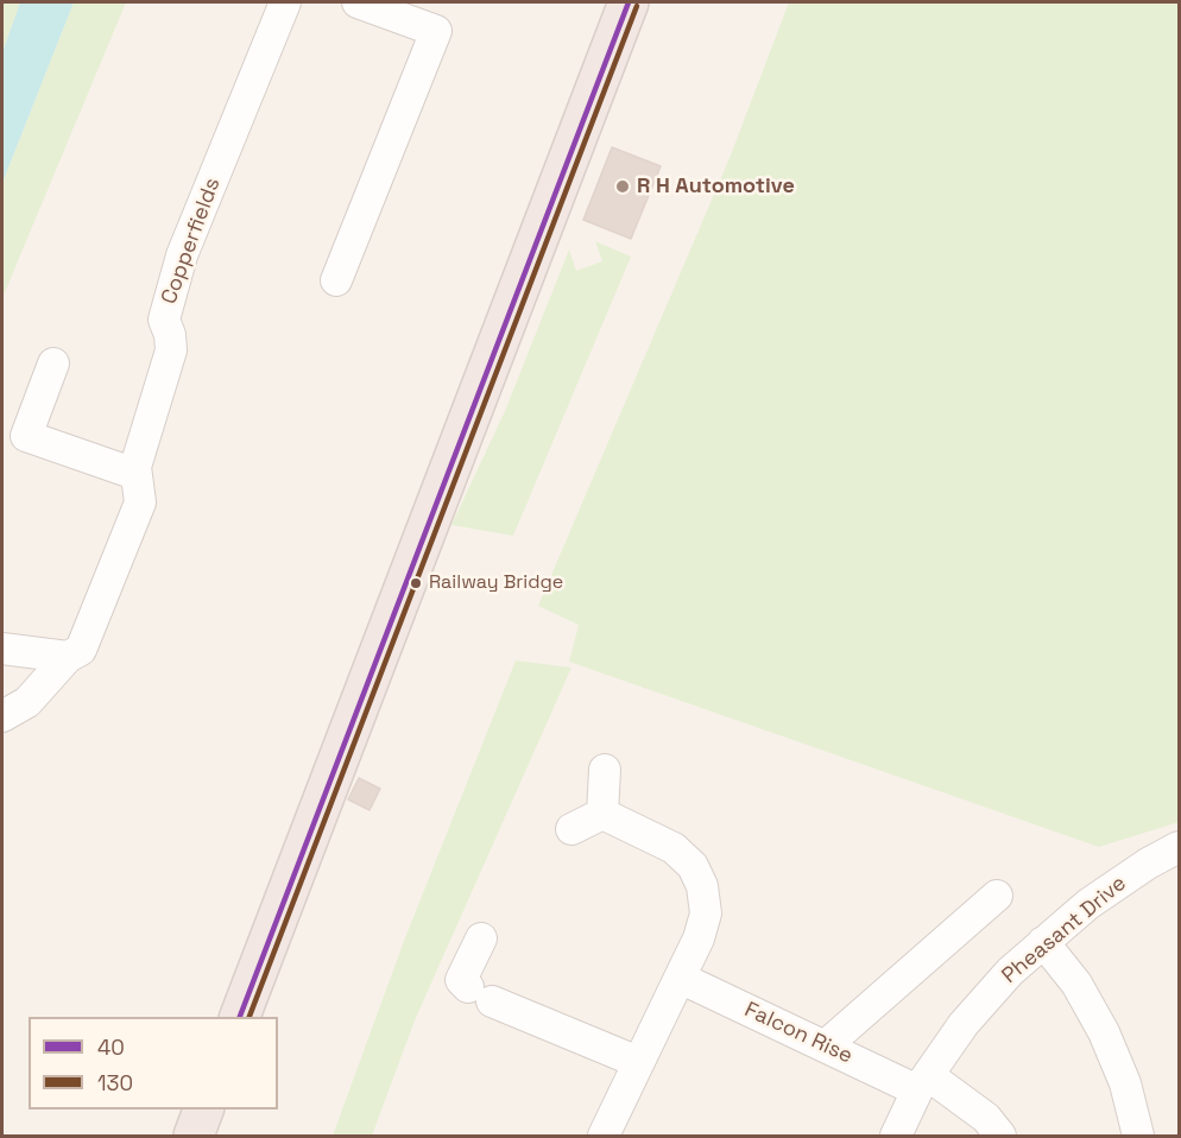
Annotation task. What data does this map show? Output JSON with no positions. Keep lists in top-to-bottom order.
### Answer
{
  "streets": {
    "street": ["Copperfields", "Pheasant Drive", "Falcon Rise"]
  },
  "crossings": [
    ["Pheasant Drive", "Falcon Rise"]
  ],
  "places": ["R H Automotive", "Railway Bridge"],
  "lines": ["transit line 40", "transit line 130"],
  "legend": ["40", "130"]
}
